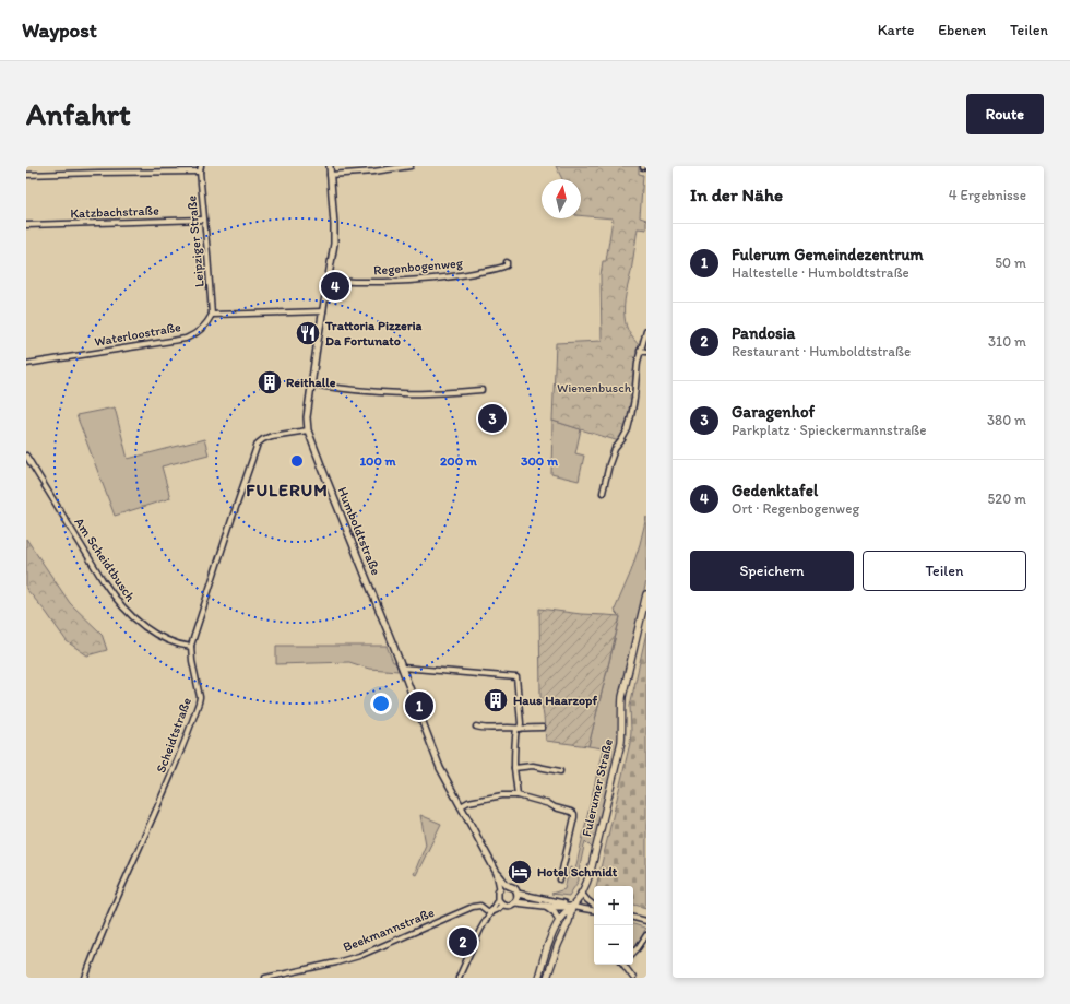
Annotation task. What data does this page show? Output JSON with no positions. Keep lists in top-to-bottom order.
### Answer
{
  "streets": {
    "main road": ["Fulerumer Straße"],
    "street": [
      "Katzbachstraße",
      "Leipziger Straße",
      "Regenbogenweg",
      "Waterloostraße",
      "Humboldtstraße",
      "Am Scheidtbusch",
      "Scheidtstraße",
      "Beekmannstraße"
    ]
  },
  "crossings": [
    ["Katzbachstraße", "Leipziger Straße"],
    ["Leipziger Straße", "Waterloostraße"],
    ["Regenbogenweg", "Humboldtstraße"],
    ["Humboldtstraße", "Scheidtstraße"],
    ["Humboldtstraße", "Beekmannstraße"],
    ["Am Scheidtbusch", "Scheidtstraße"]
  ],
  "districts": ["FULERUM"],
  "parks": ["Wienenbusch"],
  "places": {
    "restaurant": ["Trattoria Pizzeria Da Fortunato"],
    "building": ["Reithalle", "Haus Haarzopf"],
    "hotel": ["Hotel Schmidt"]
  },
  "north": "top",
  "page": {
    "header": "Waypost",
    "nav": ["Karte", "Ebenen", "Teilen"],
    "buttons": [
      "Route",
      ["Speichern", "Teilen"]
    ],
    "title": "Anfahrt",
    "heading": ["In der Nähe", "4 Ergebnisse"],
    "list": [
      {
        "mark": "1",
        "name": "Fulerum Gemeindezentrum",
        "note": "Haltestelle · Humboldtstraße",
        "value": "50 m"
      },
      {
        "mark": "2",
        "name": "Pandosia",
        "note": "Restaurant · Humboldtstraße",
        "value": "310 m"
      },
      {
        "mark": "3",
        "name": "Garagenhof",
        "note": "Parkplatz · Spieckermannstraße",
        "value": "380 m"
      },
      {
        "mark": "4",
        "name": "Gedenktafel",
        "note": "Ort · Regenbogenweg",
        "value": "520 m"
      }
    ],
    "pins": [
      "4",
      "3",
      "1",
      "2"
    ],
    "map_buttons": ["+", "−"]
  },
  "rings": ["100 m", "200 m", "300 m"]
}
